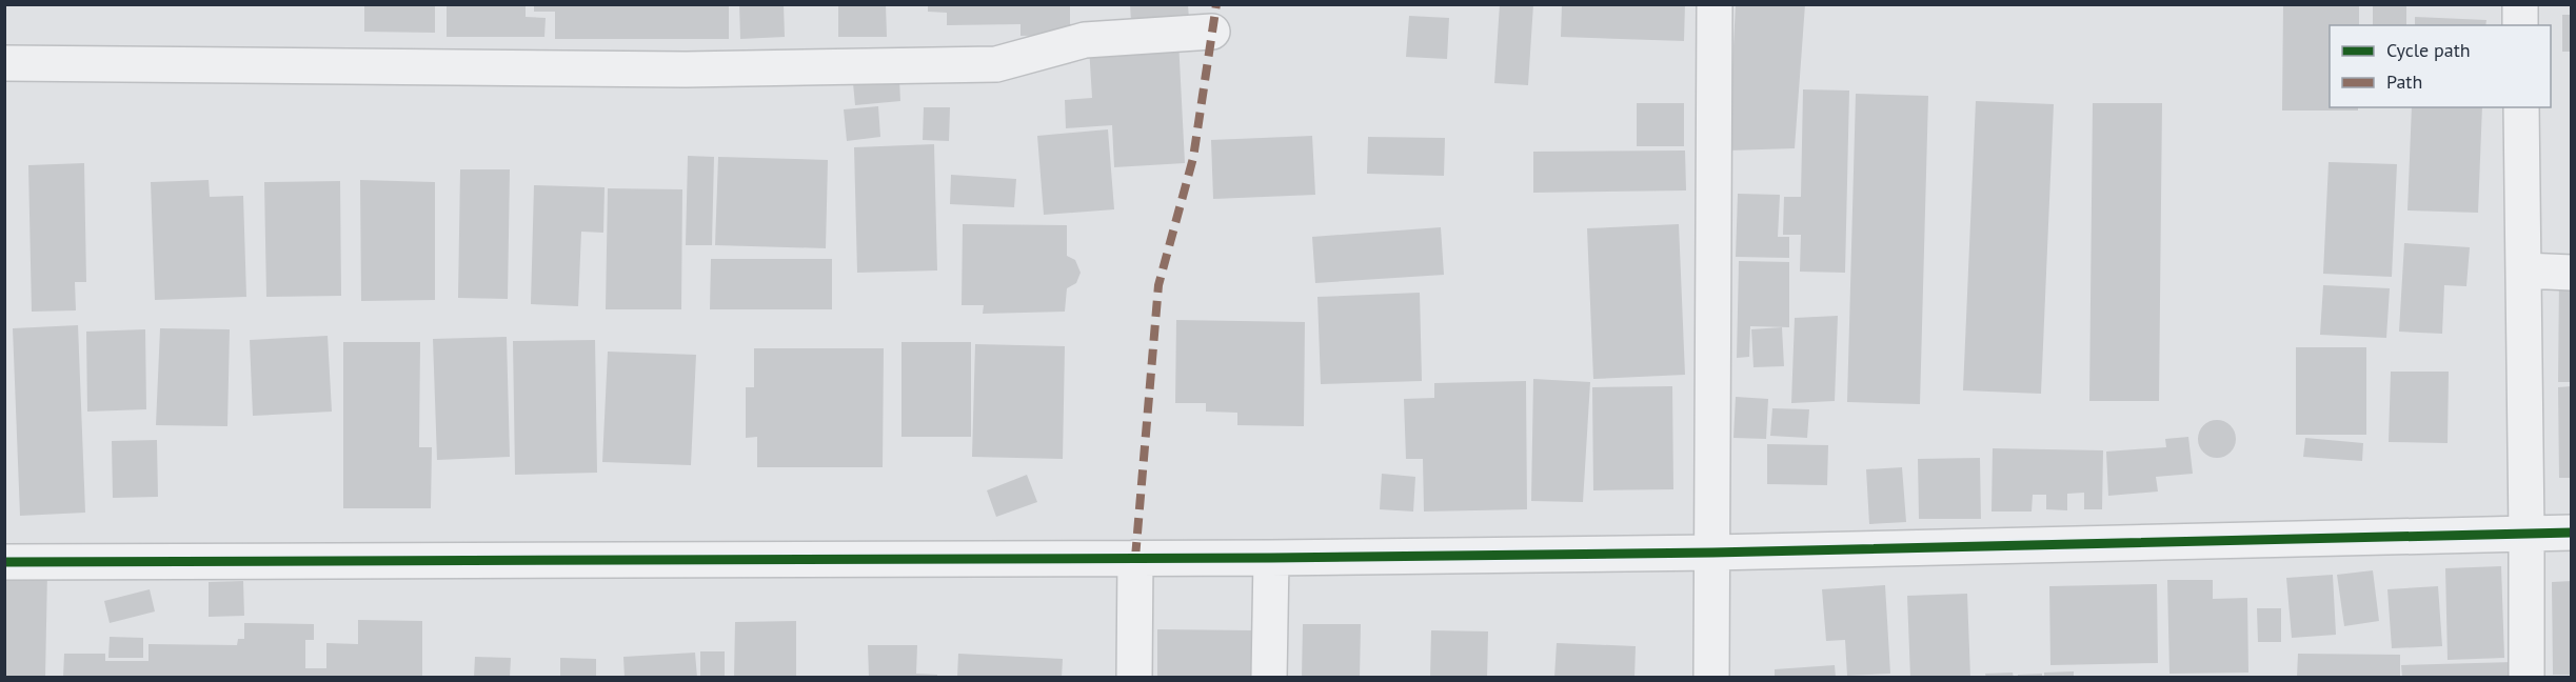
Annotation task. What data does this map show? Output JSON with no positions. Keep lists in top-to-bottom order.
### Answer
{
  "legend": ["Cycle path", "Path"]
}
